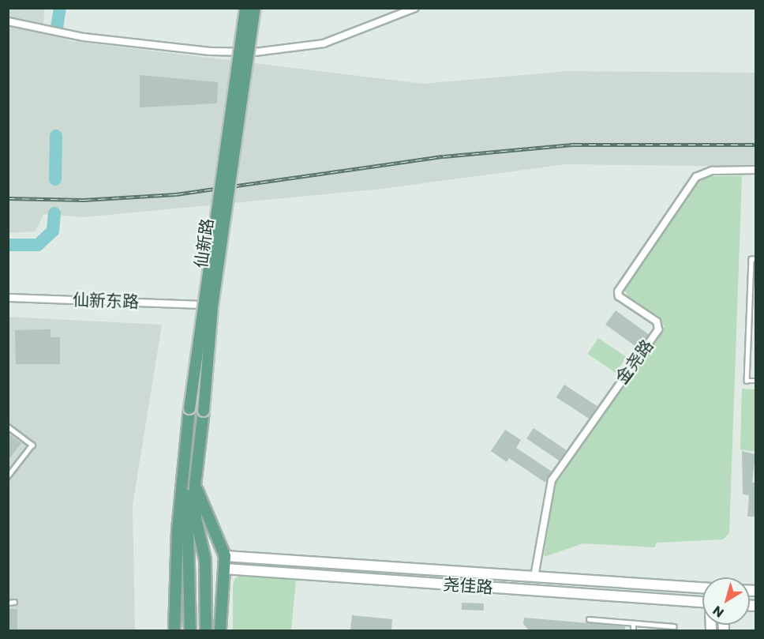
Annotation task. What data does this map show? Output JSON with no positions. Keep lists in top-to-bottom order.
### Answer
{
  "streets": {
    "main road": ["仙新路", "尧佳路"],
    "street": ["仙新东路", "金尧路"]
  },
  "crossings": [
    ["仙新路", "仙新东路"],
    ["仙新路", "尧佳路"],
    ["金尧路", "尧佳路"]
  ],
  "north": "bottom left"
}
